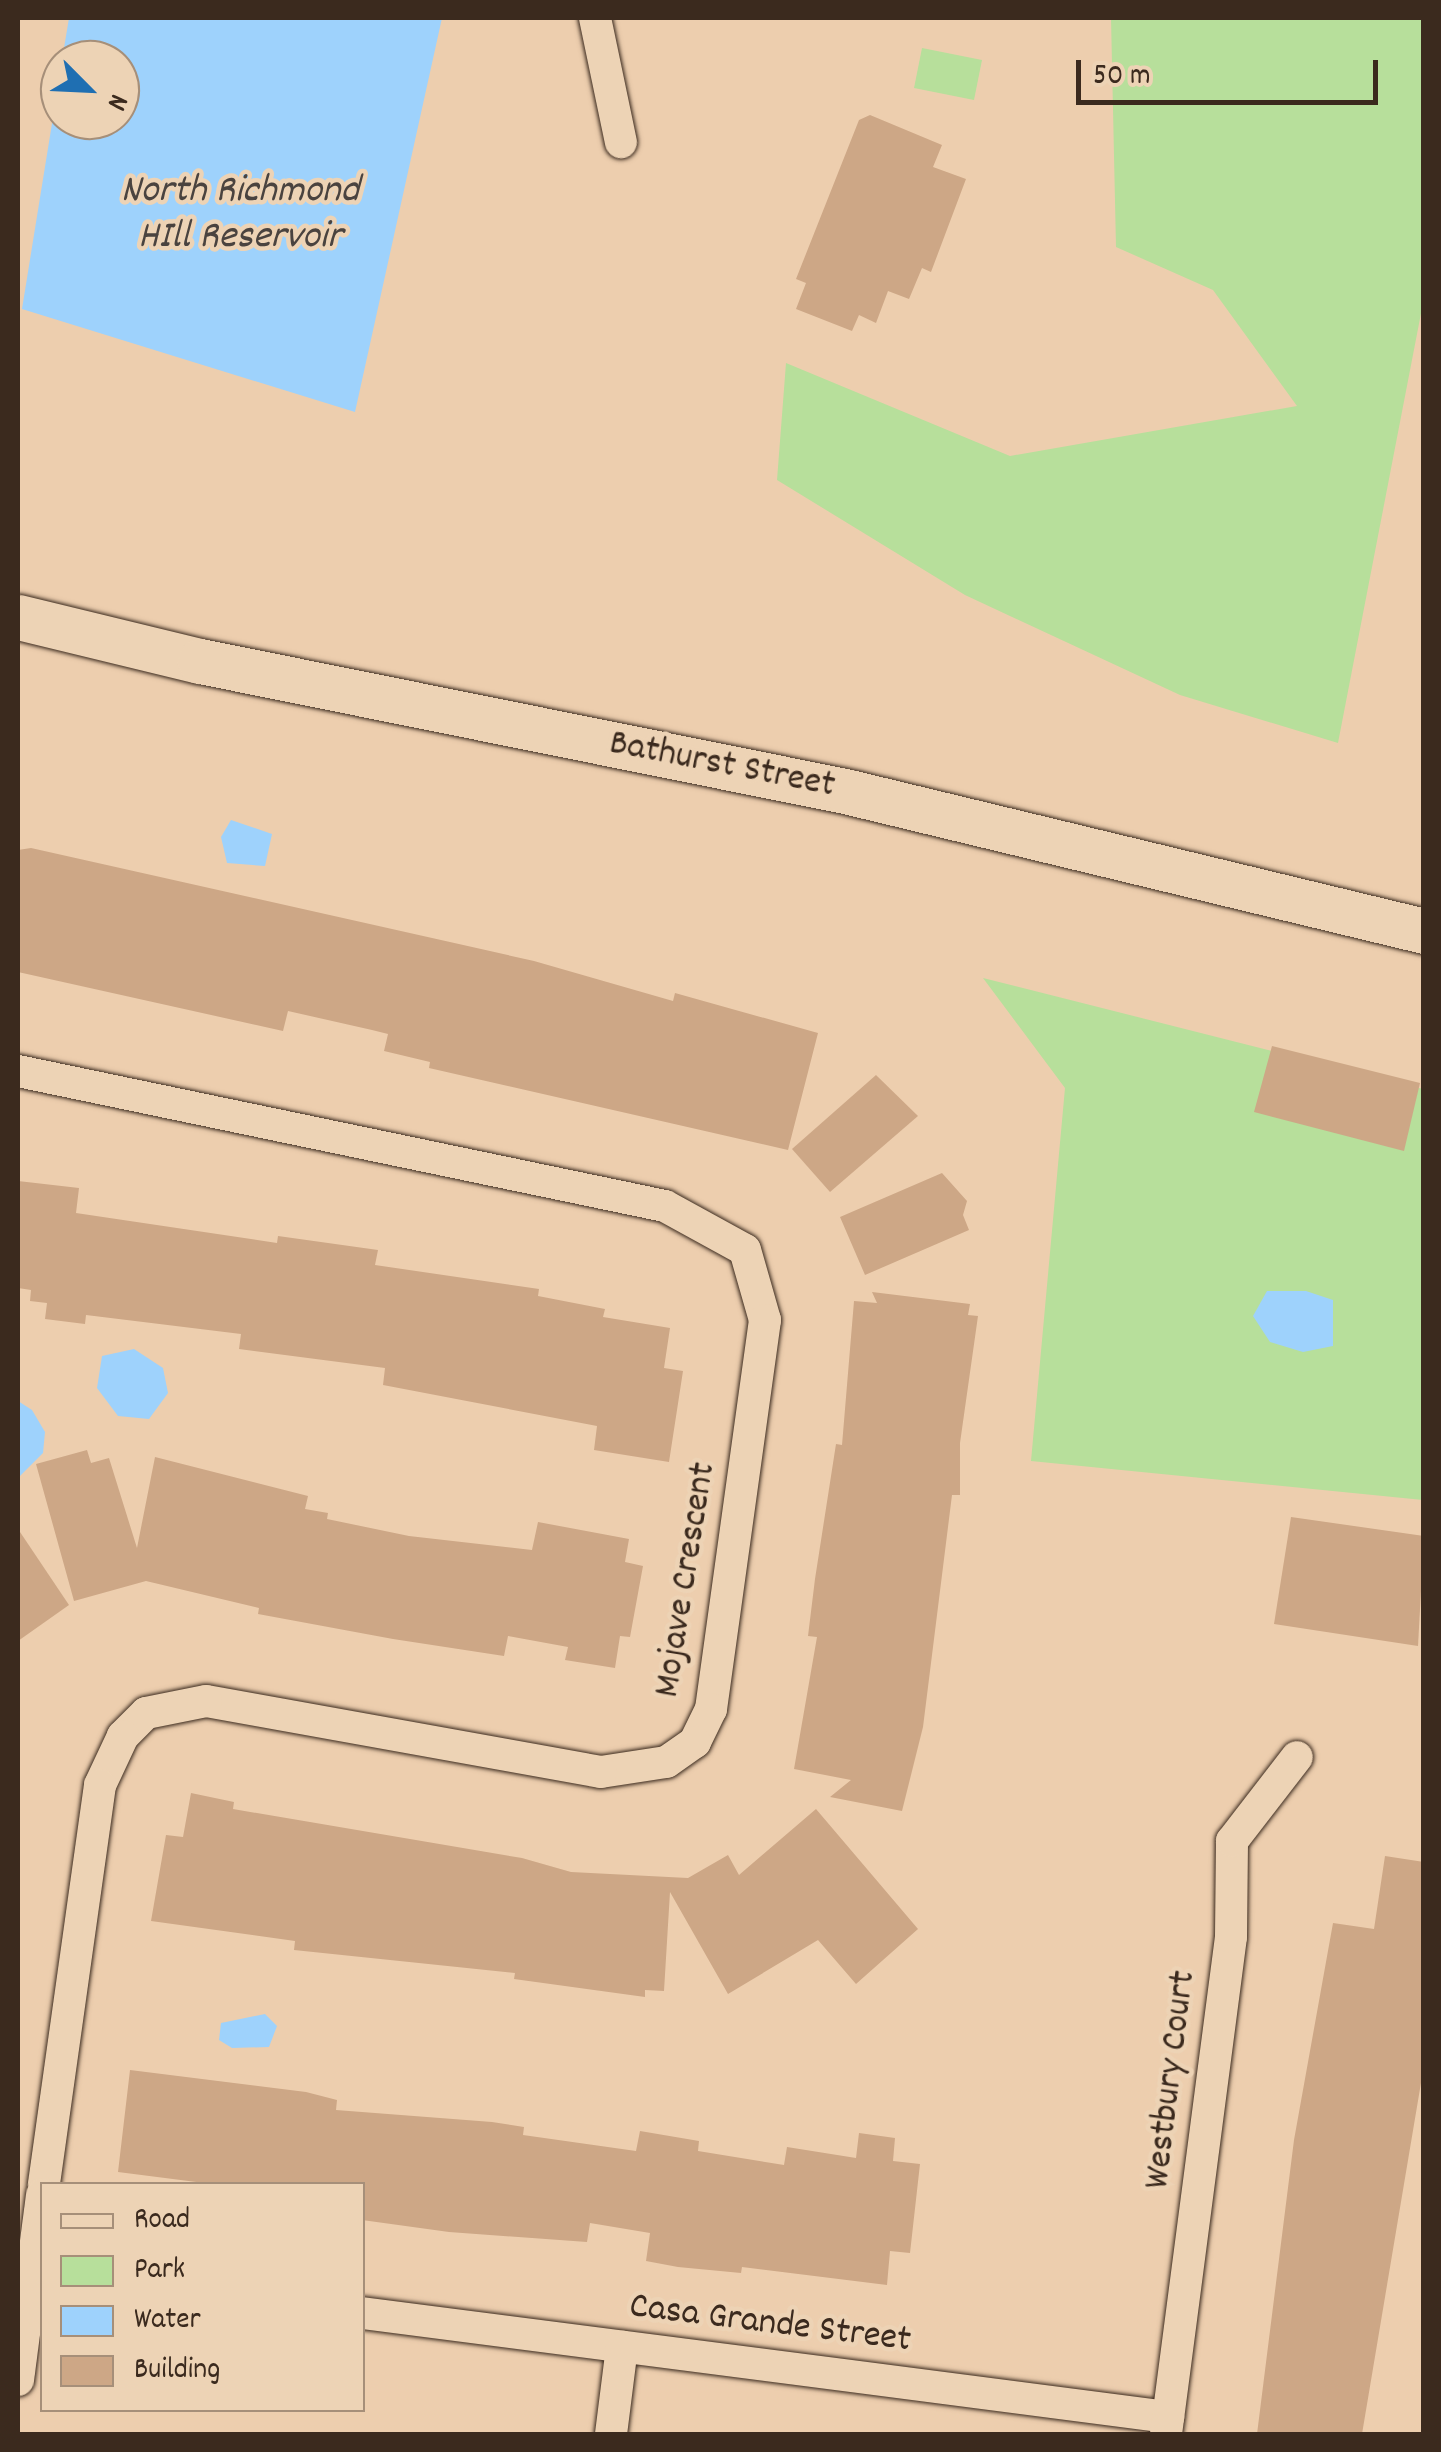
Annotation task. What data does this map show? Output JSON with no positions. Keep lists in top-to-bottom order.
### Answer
{
  "streets": {
    "main road": ["Bathurst Street"],
    "street": ["Mojave Crescent", "Westbury Court", "Casa Grande Street"]
  },
  "crossings": [
    ["Westbury Court", "Casa Grande Street"]
  ],
  "water": ["North Richmond HIll Reservoir"],
  "legend": [
    "Road",
    "Park",
    "Water",
    "Building"
  ],
  "scale_bar": "50 m",
  "north": "bottom right"
}
